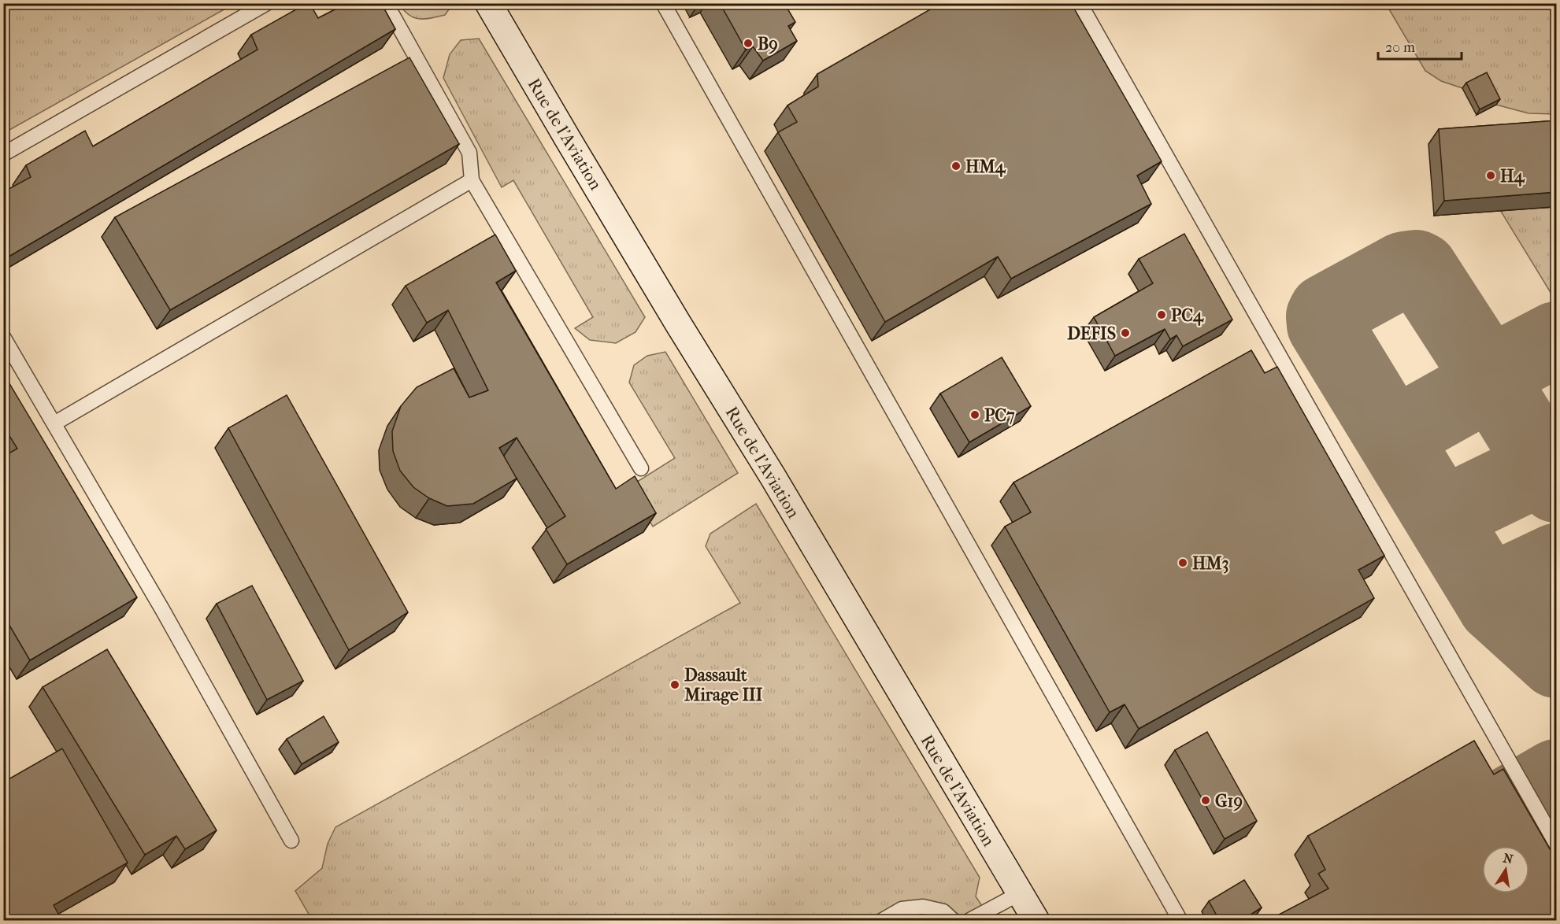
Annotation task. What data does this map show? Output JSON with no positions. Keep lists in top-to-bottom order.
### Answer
{
  "streets": {
    "street": ["Rue de l'Aviation"]
  },
  "places": [
    "B9",
    "HM4",
    "H4",
    "PC4",
    "DEFIS",
    "PC7",
    "HM3",
    "Dassault Mirage III",
    "G19"
  ],
  "scale_bar": "20 m",
  "north": "top"
}
